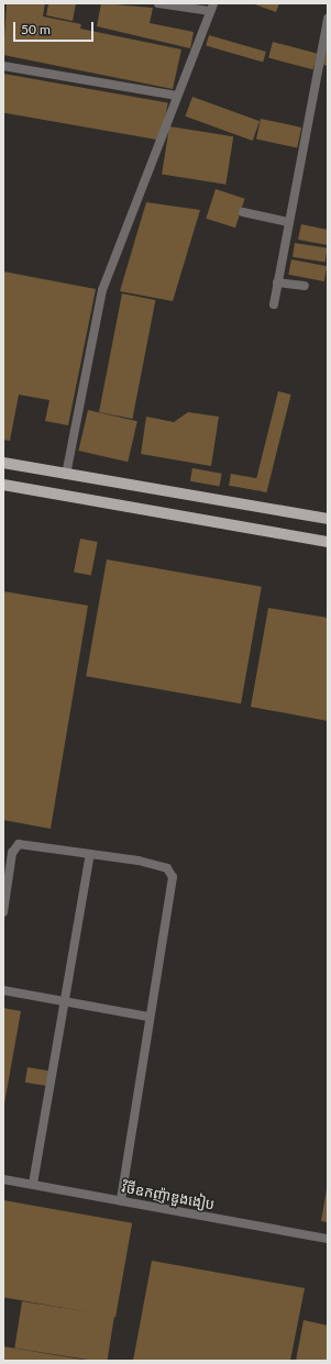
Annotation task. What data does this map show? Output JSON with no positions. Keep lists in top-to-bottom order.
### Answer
{
  "streets": {
    "street": ["វិថីឧកញ៉ាឌួងងៀប"]
  },
  "scale_bar": "50 m"
}
